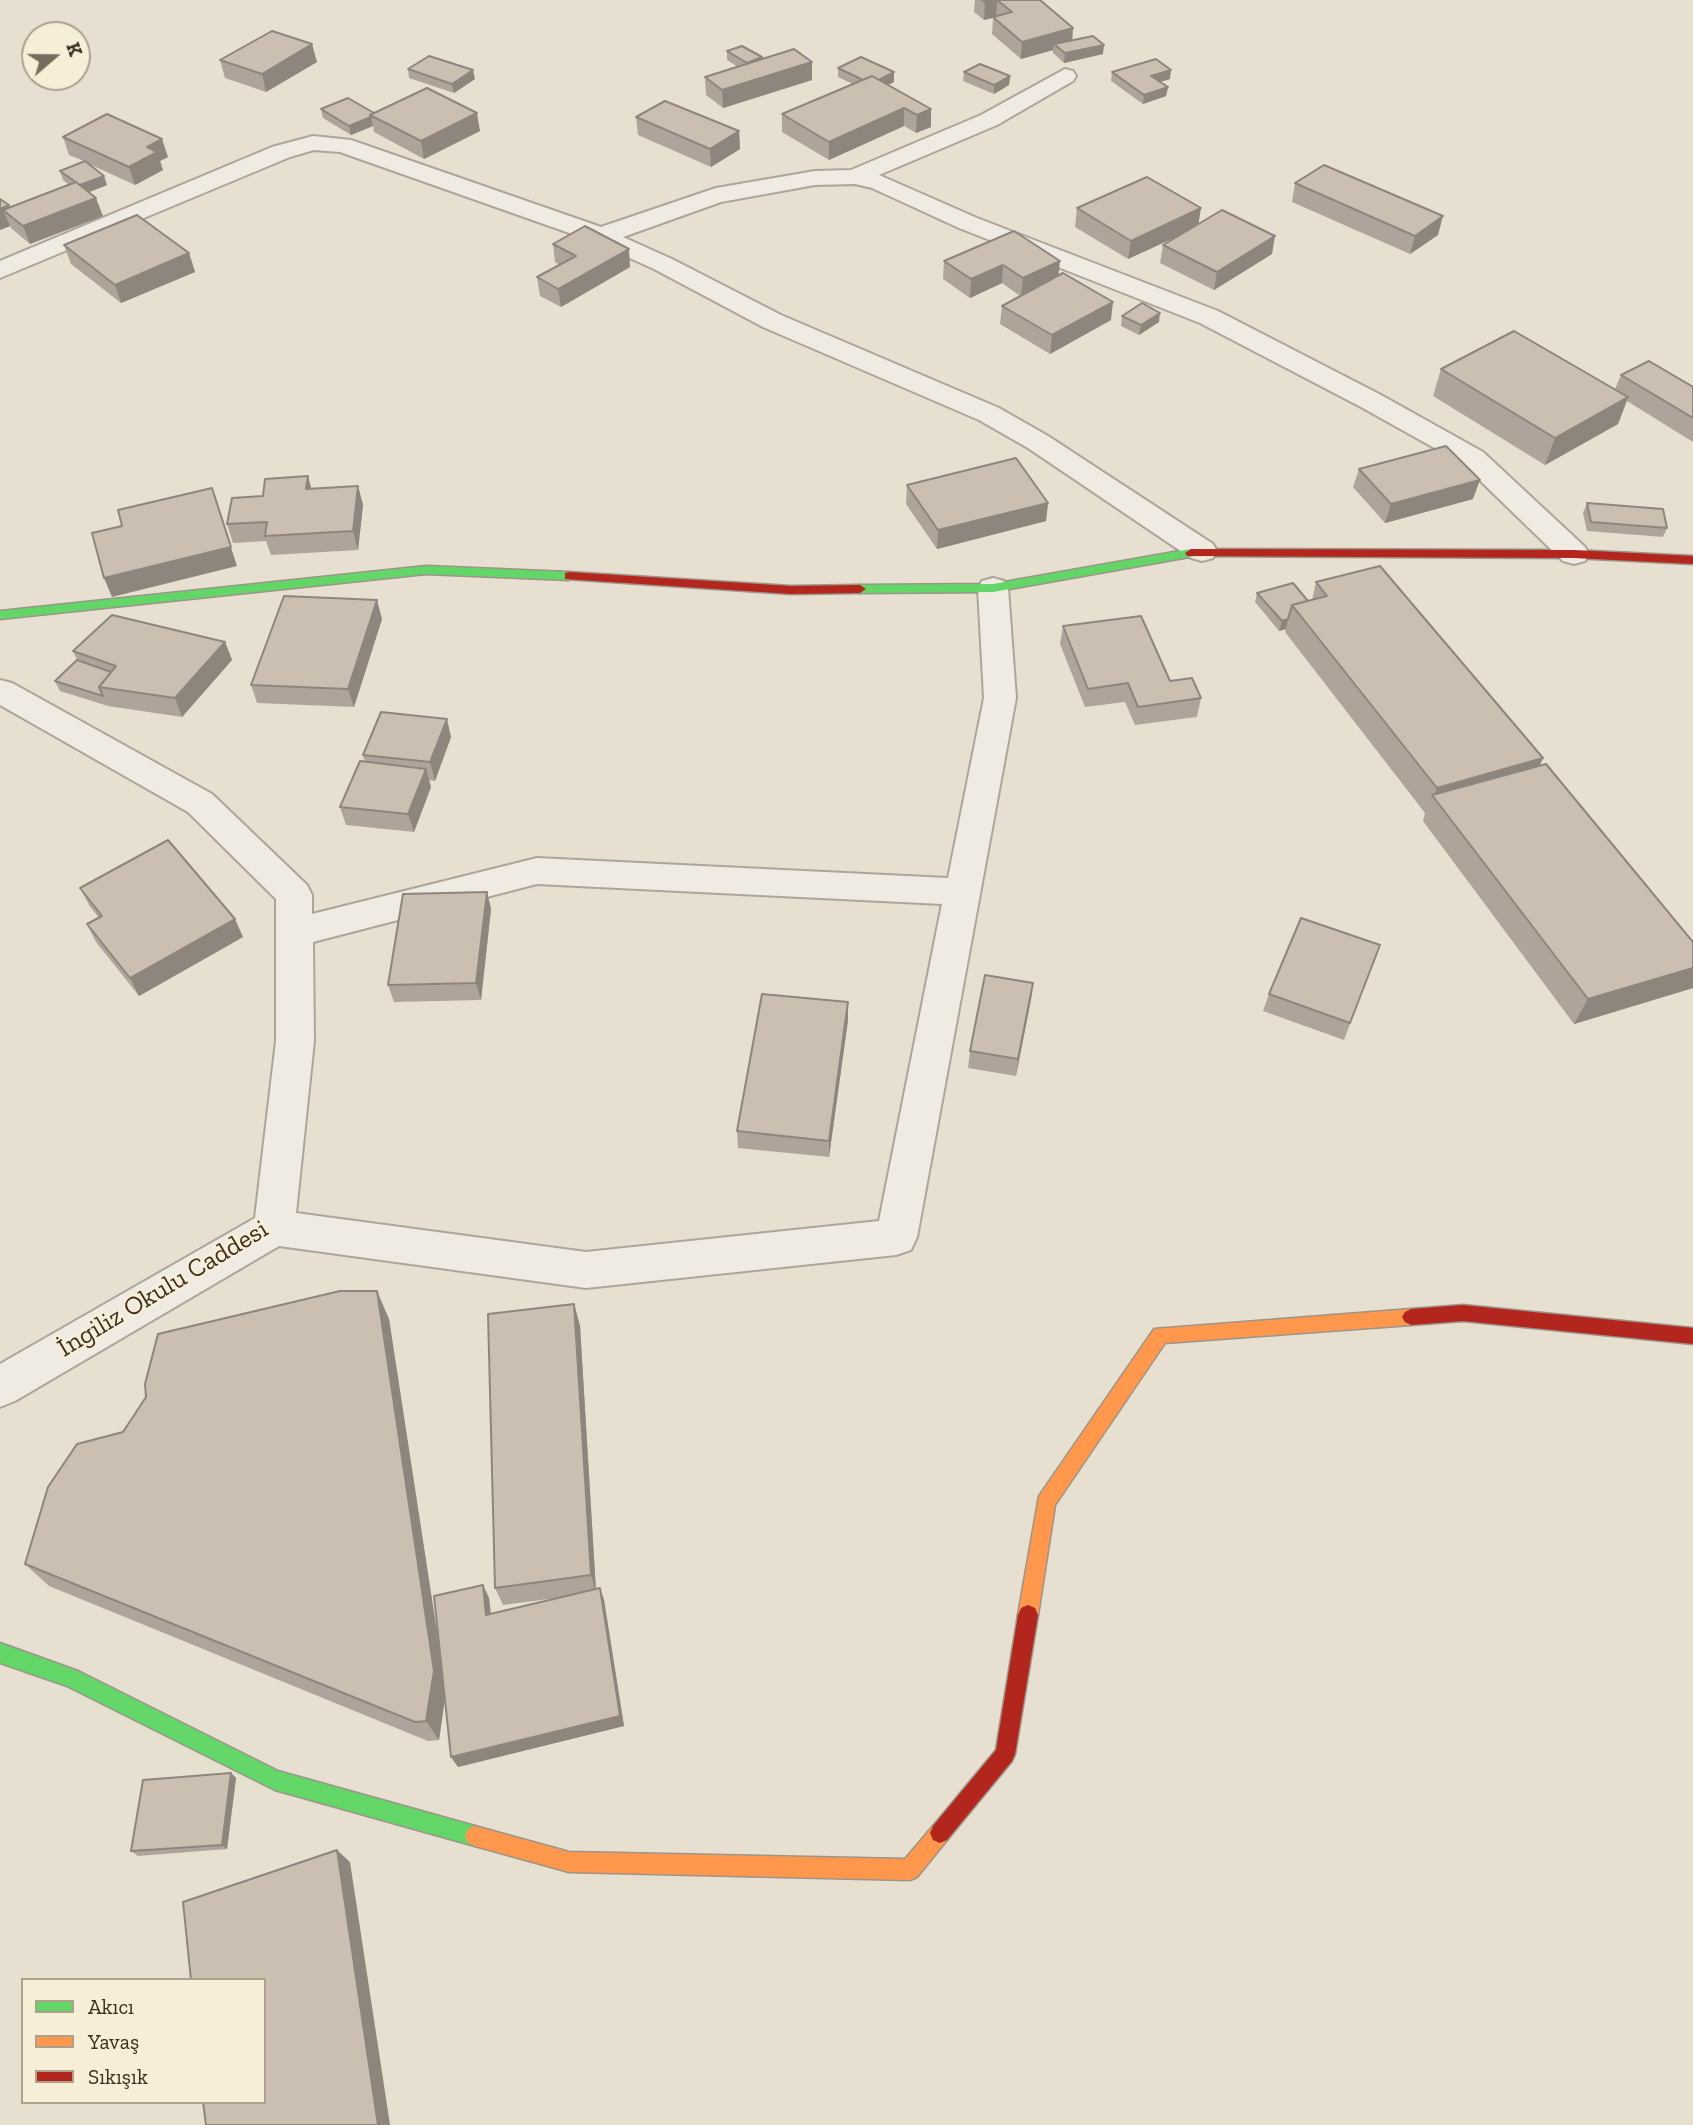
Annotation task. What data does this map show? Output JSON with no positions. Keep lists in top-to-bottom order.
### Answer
{
  "streets": {
    "street": ["İngiliz Okulu Caddesi"]
  },
  "legend": ["Akıcı", "Yavaş", "Sıkışık"],
  "north": "right"
}
